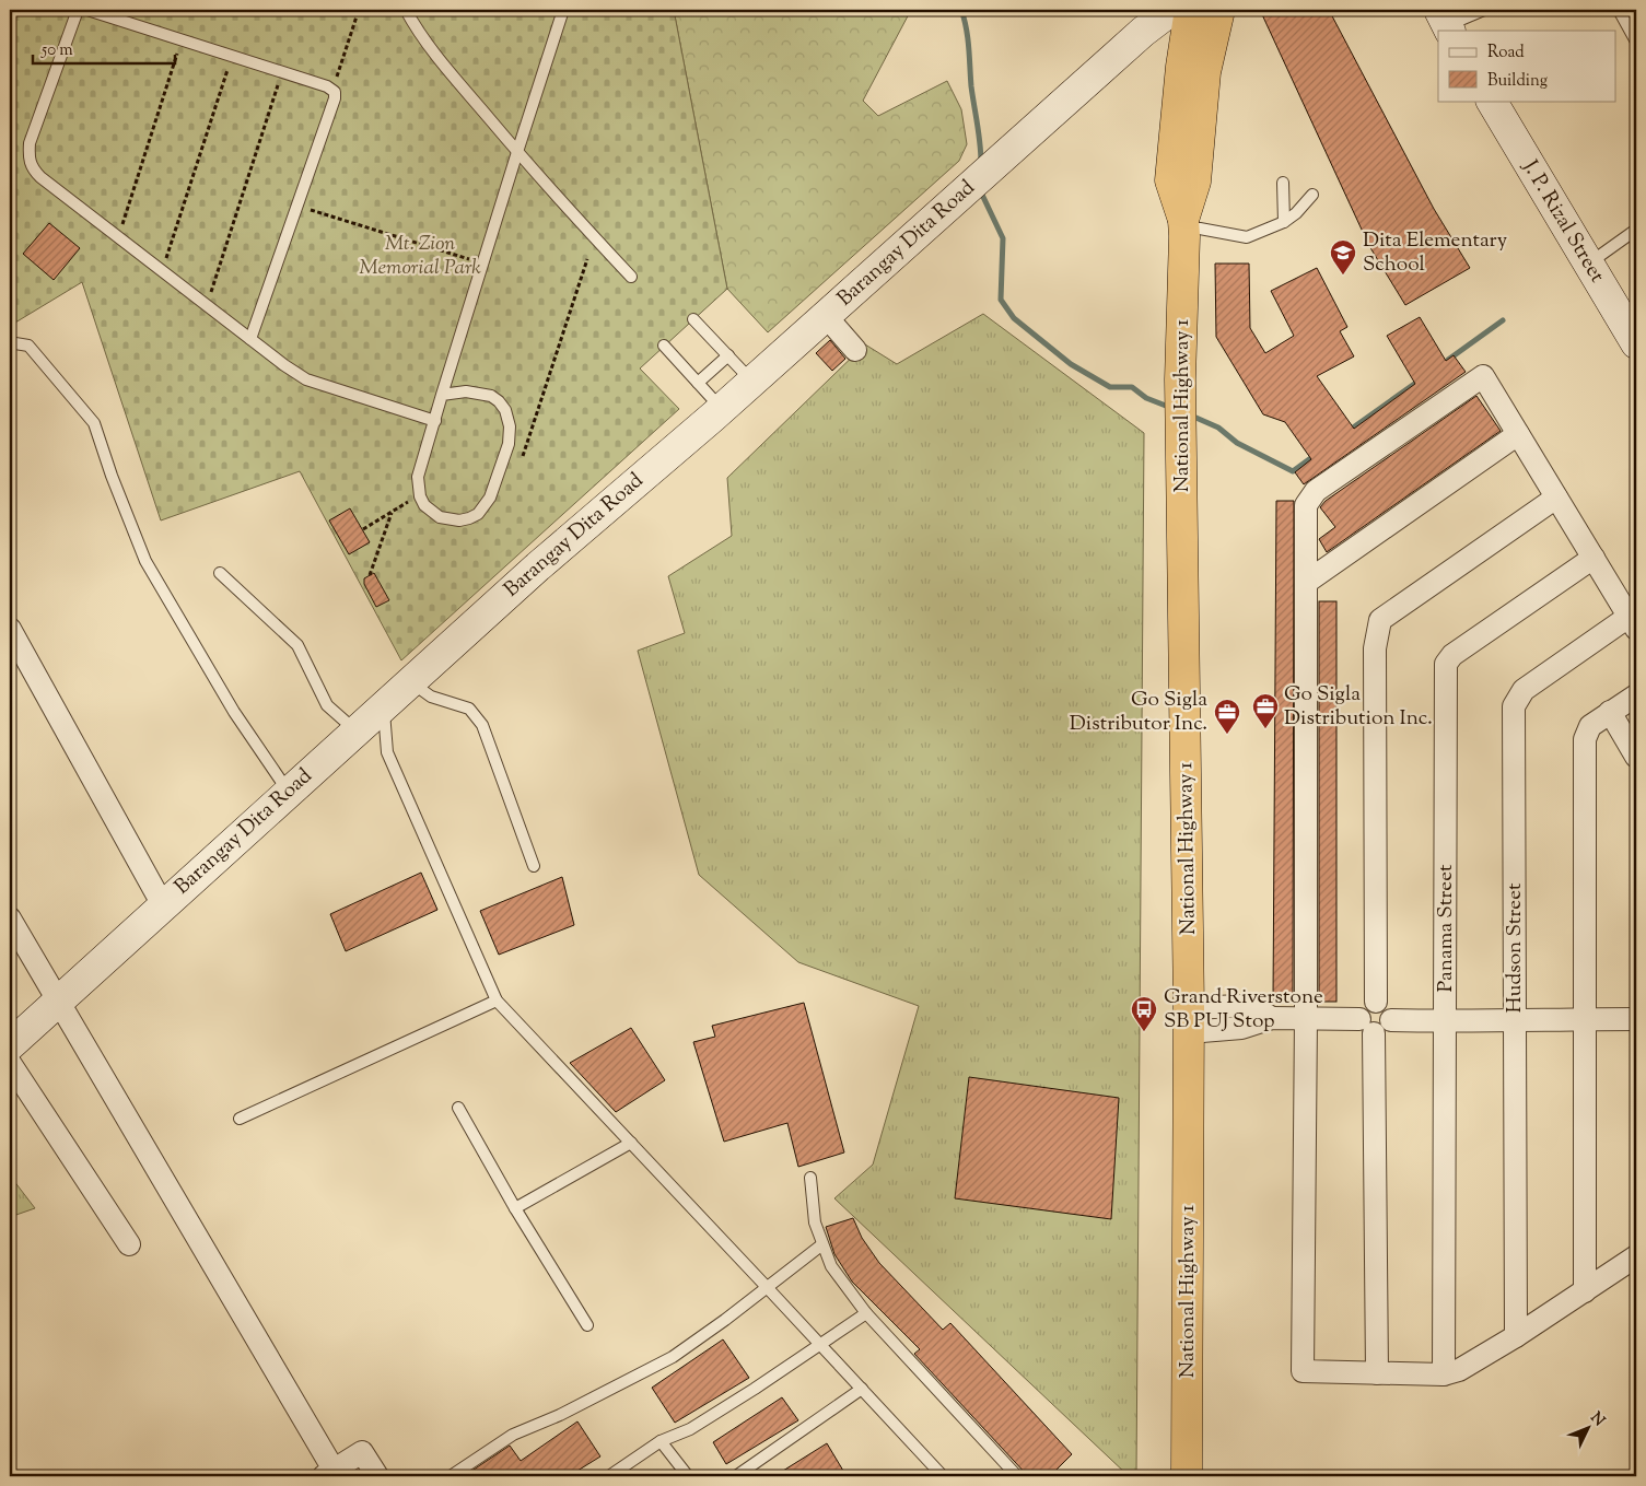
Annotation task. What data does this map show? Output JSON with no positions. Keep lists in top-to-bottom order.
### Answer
{
  "streets": {
    "highway": ["National Highway 1"],
    "street": [
      "J. P. Rizal Street",
      "Barangay Dita Road",
      "Panama Street",
      "Hudson Street"
    ]
  },
  "parks": ["Mt. Zion Memorial Park"],
  "places": {
    "school or university": ["Dita Elementary School"],
    "office": ["Go Sigla Distribution Inc.", "Go Sigla Distributor Inc."],
    "bus stop": ["Grand Riverstone SB PUJ Stop"]
  },
  "legend": ["Road", "Building"],
  "scale_bar": "50 m",
  "north": "top right"
}
